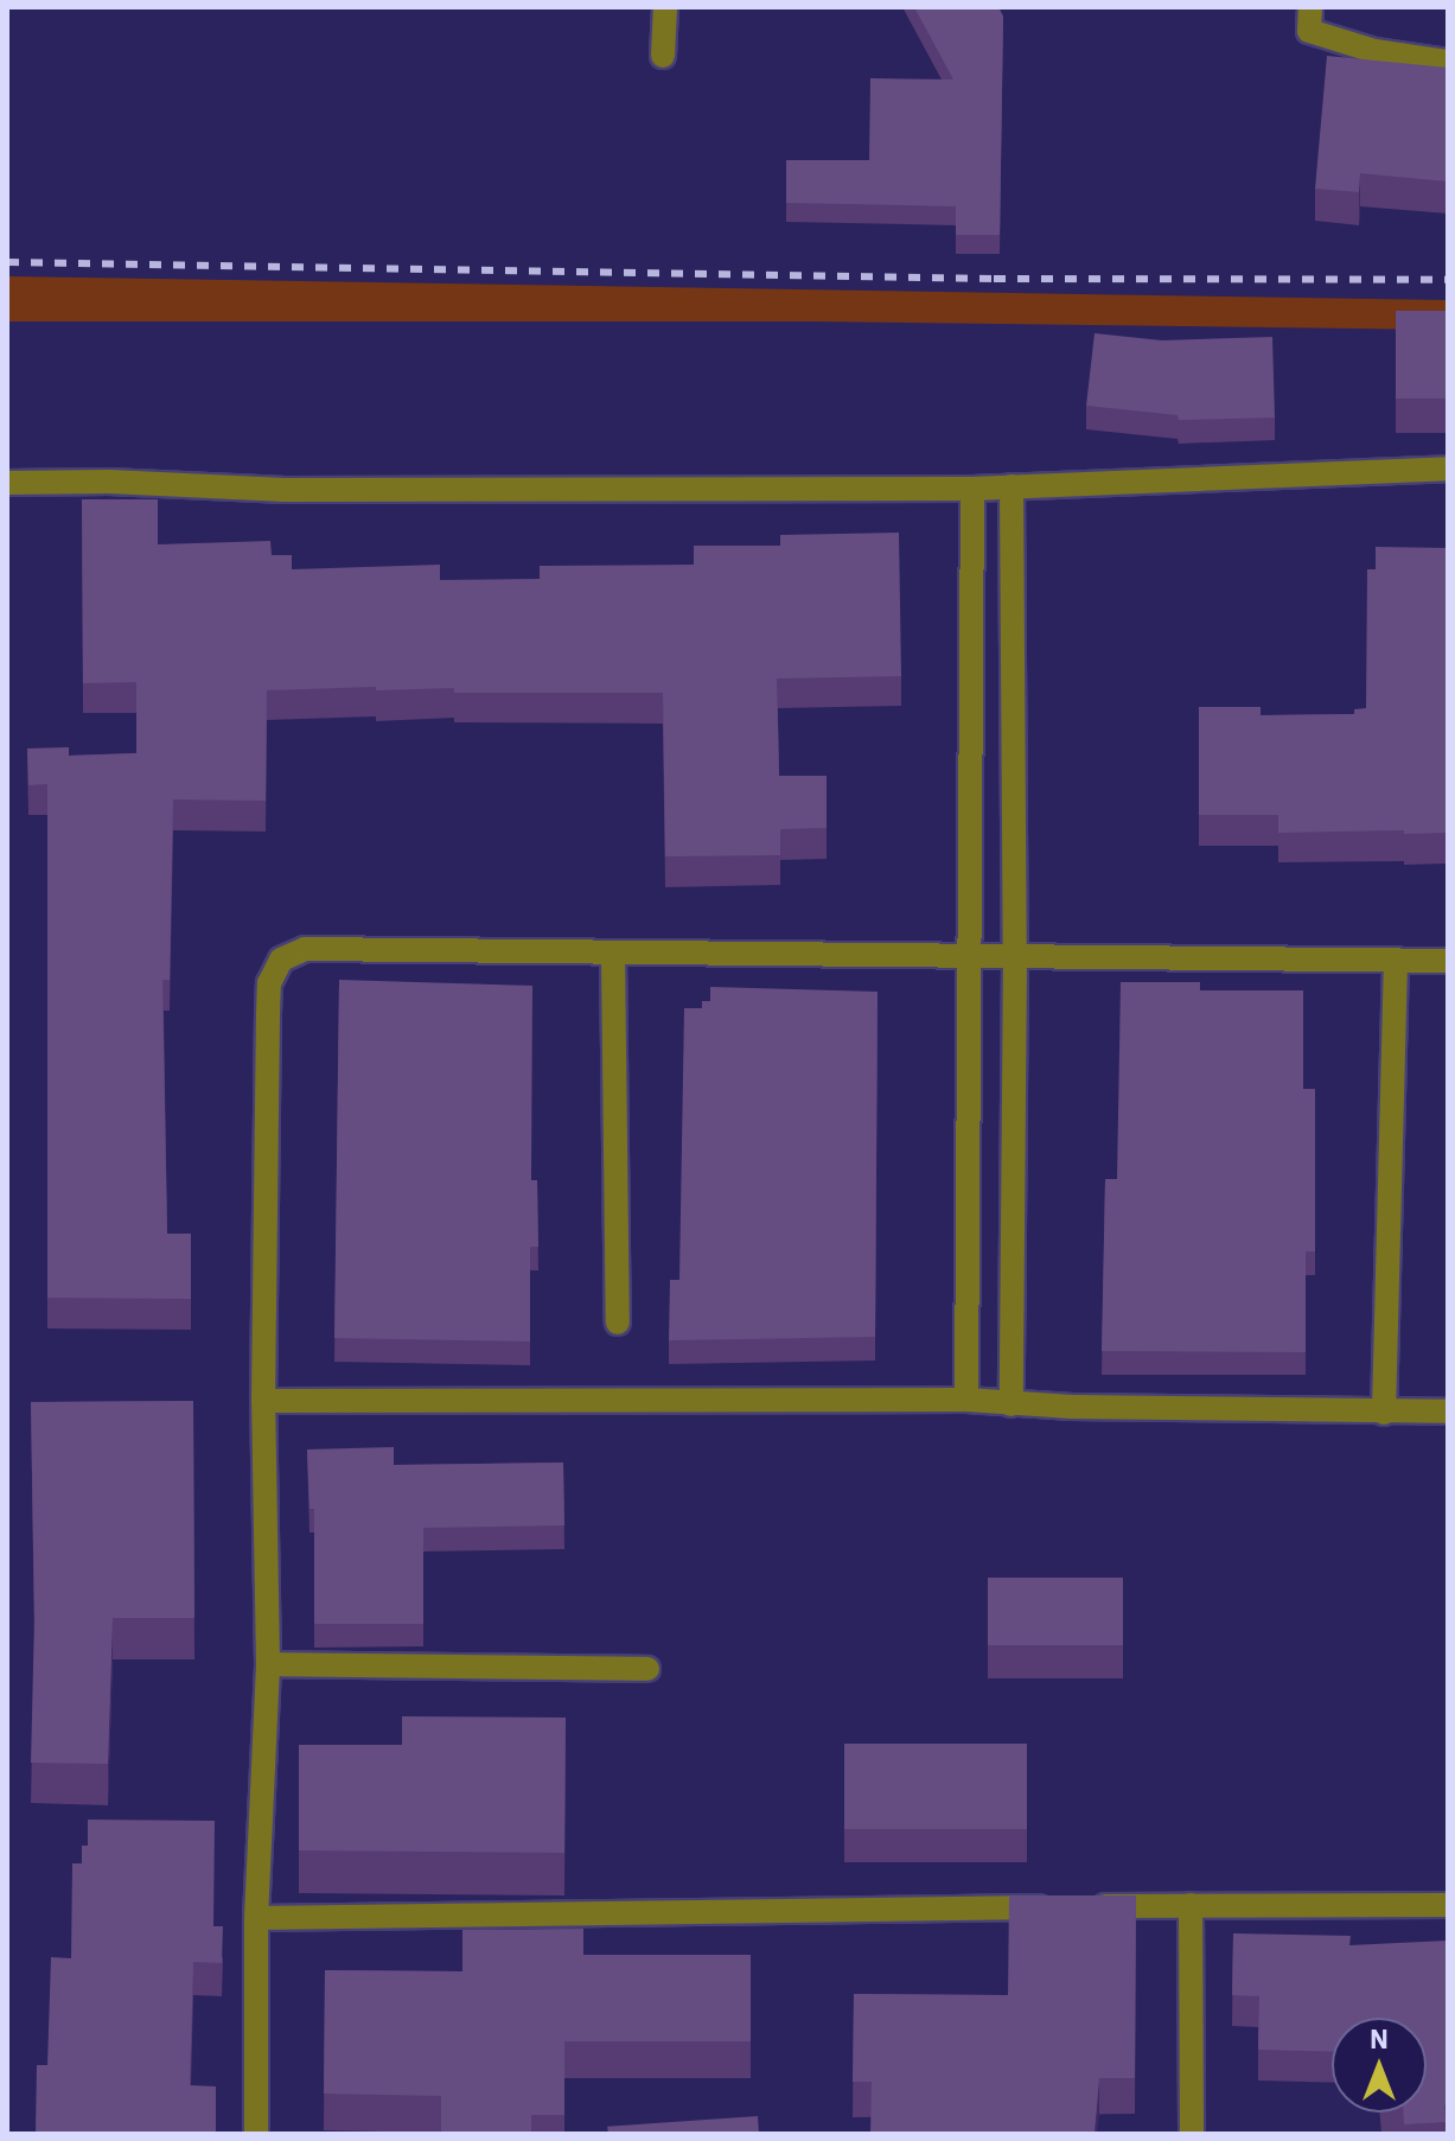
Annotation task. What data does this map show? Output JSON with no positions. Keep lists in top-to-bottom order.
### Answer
{
  "north": "top"
}
